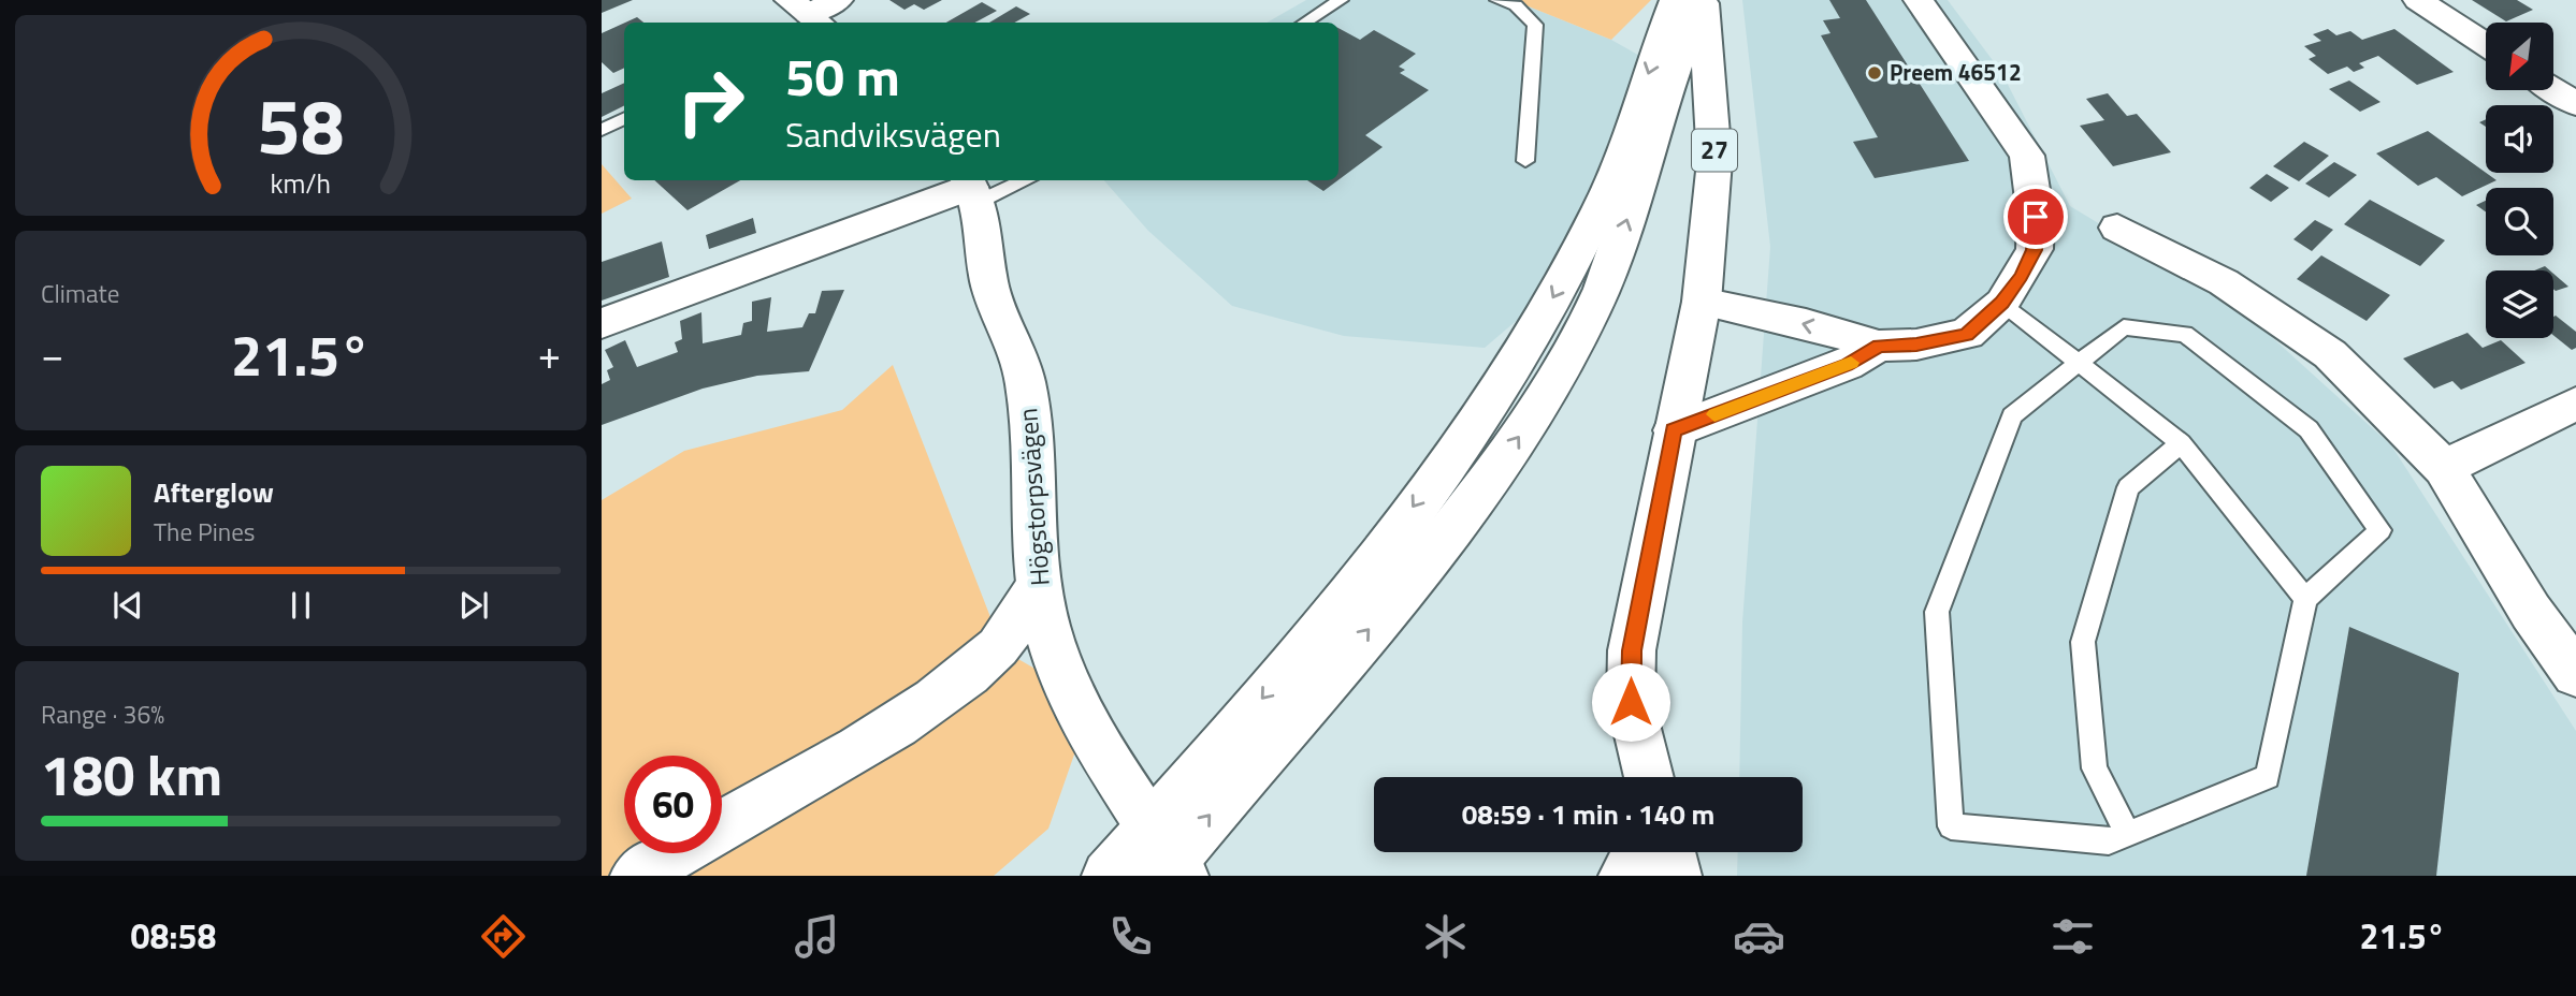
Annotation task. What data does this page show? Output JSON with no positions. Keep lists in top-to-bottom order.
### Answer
{
  "streets": {
    "main road": ["27", "Högstorpsvägen"]
  },
  "places": ["Preem 46512"],
  "north": "bottom left",
  "page": {
    "turn": ["50 m", "Sandviksvägen"],
    "tile": [
      "Climate",
      ["Range · 36%", "180 km"]
    ],
    "heat": ["−", "21.5°", "+"],
    "song": ["Afterglow", "The Pines"],
    "limit": "60",
    "trip": "08:59 · 1 min · 140 m",
    "tabs": ["08:58", "21.5°"],
    "gauge": ["58", "km/h"]
  }
}
